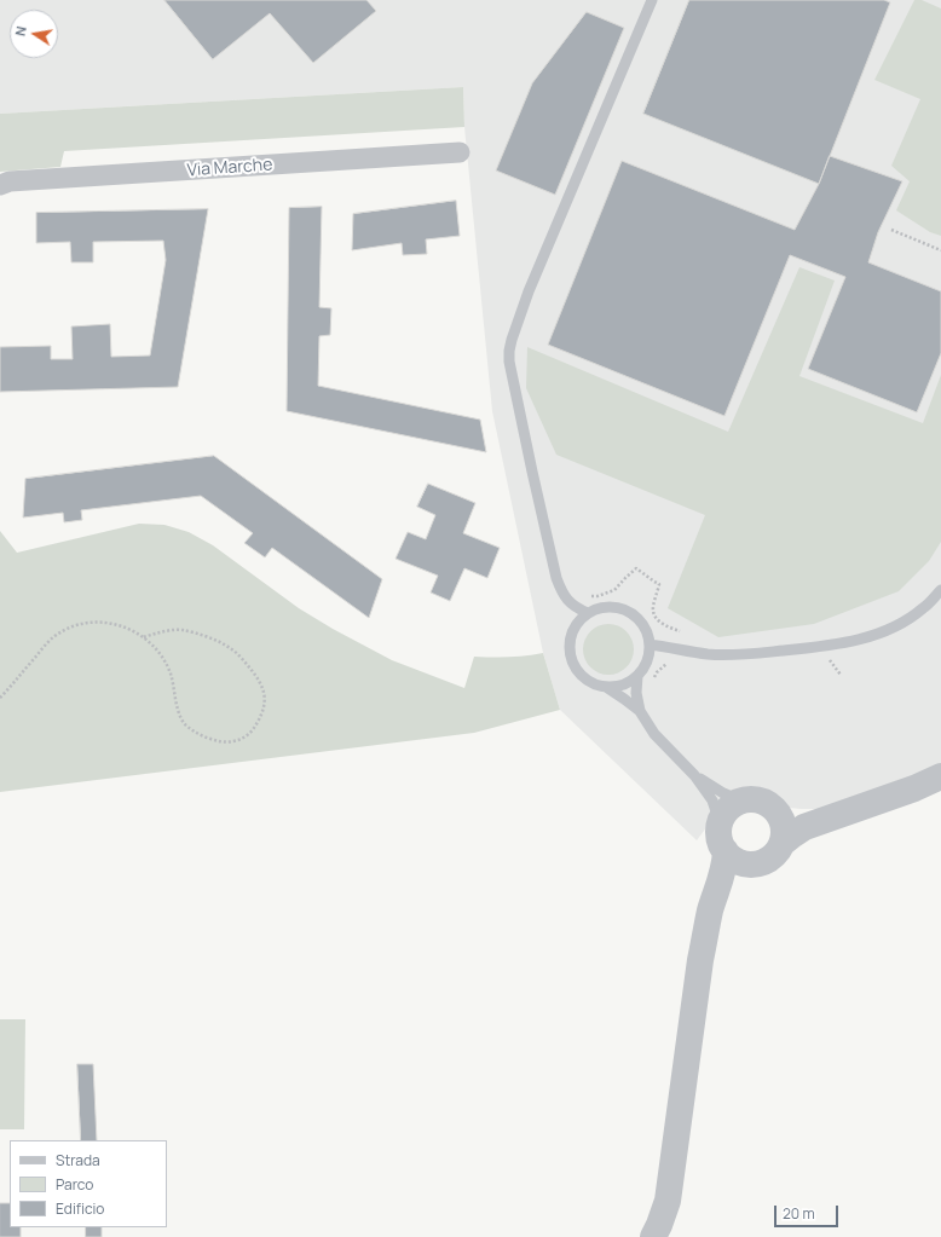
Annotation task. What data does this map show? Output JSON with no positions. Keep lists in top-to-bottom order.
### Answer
{
  "streets": {
    "street": ["Via Marche"]
  },
  "legend": ["Strada", "Parco", "Edificio"],
  "scale_bar": "20 m",
  "north": "left"
}
